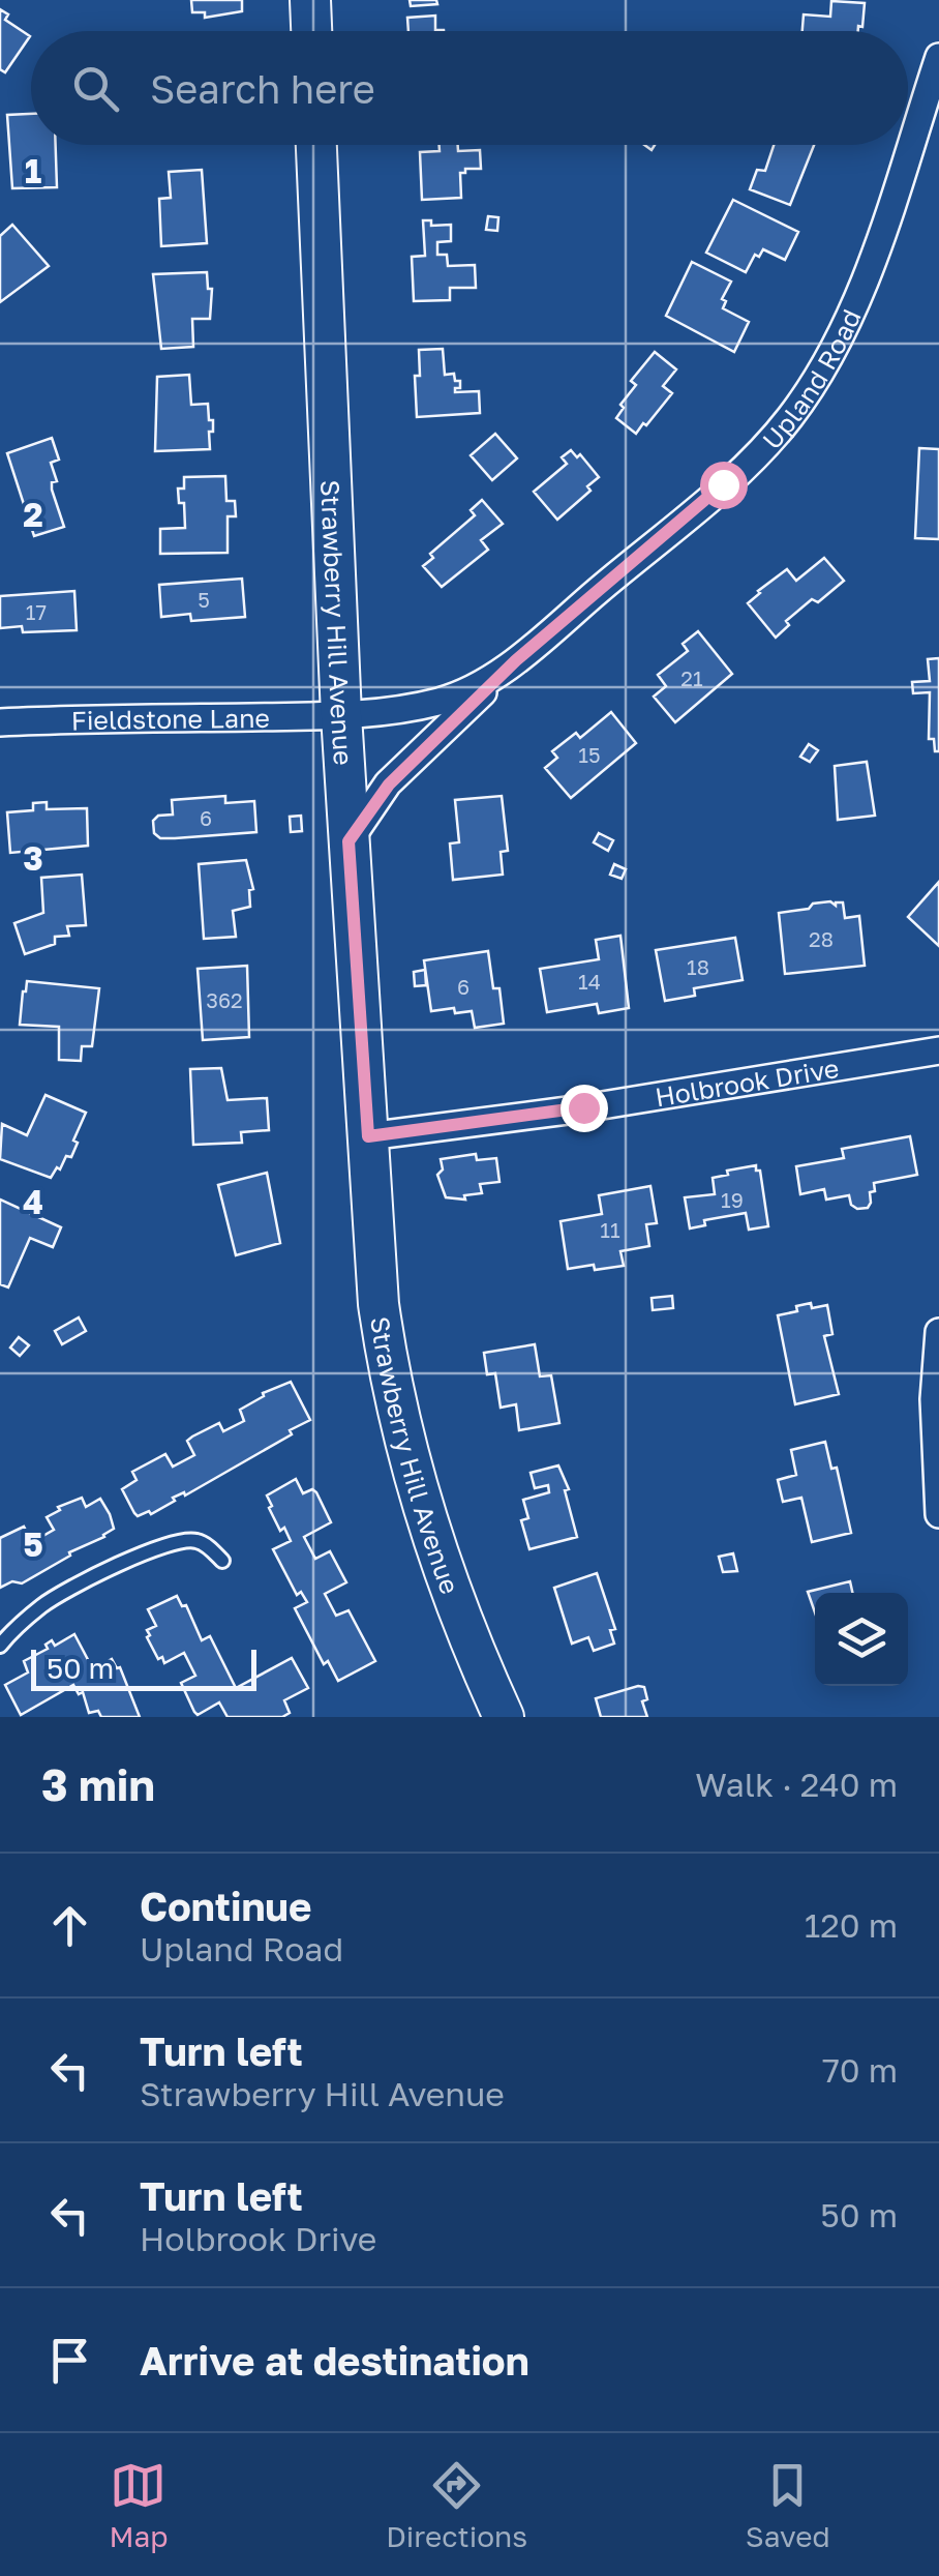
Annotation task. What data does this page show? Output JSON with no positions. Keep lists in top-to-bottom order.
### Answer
{
  "streets": {
    "main road": ["Strawberry Hill Avenue"],
    "street": ["Upland Road", "Fieldstone Lane", "Holbrook Drive"]
  },
  "crossings": [
    ["Upland Road", "Strawberry Hill Avenue"],
    ["Upland Road", "Fieldstone Lane"],
    ["Strawberry Hill Avenue", "Fieldstone Lane"],
    ["Strawberry Hill Avenue", "Holbrook Drive"]
  ],
  "house_numbers": [
    "5",
    "17",
    "21",
    "15",
    "6",
    "28",
    "18",
    "14",
    "6",
    "362",
    "19",
    "11"
  ],
  "scale_bar": "50 m",
  "page": {
    "search": "Search here",
    "scale": "50 m",
    "heading": ["3 min", "Walk · 240 m"],
    "list": [
      ["Continue", "Upland Road", "120 m"],
      ["Turn left", "Strawberry Hill Avenue", "70 m"],
      ["Turn left", "Holbrook Drive", "50 m"],
      "Arrive at destination"
    ],
    "nav": ["Map", "Directions", "Saved"]
  },
  "grid": {
    "rows": [
      "1",
      "2",
      "3",
      "4",
      "5"
    ]
  }
}
